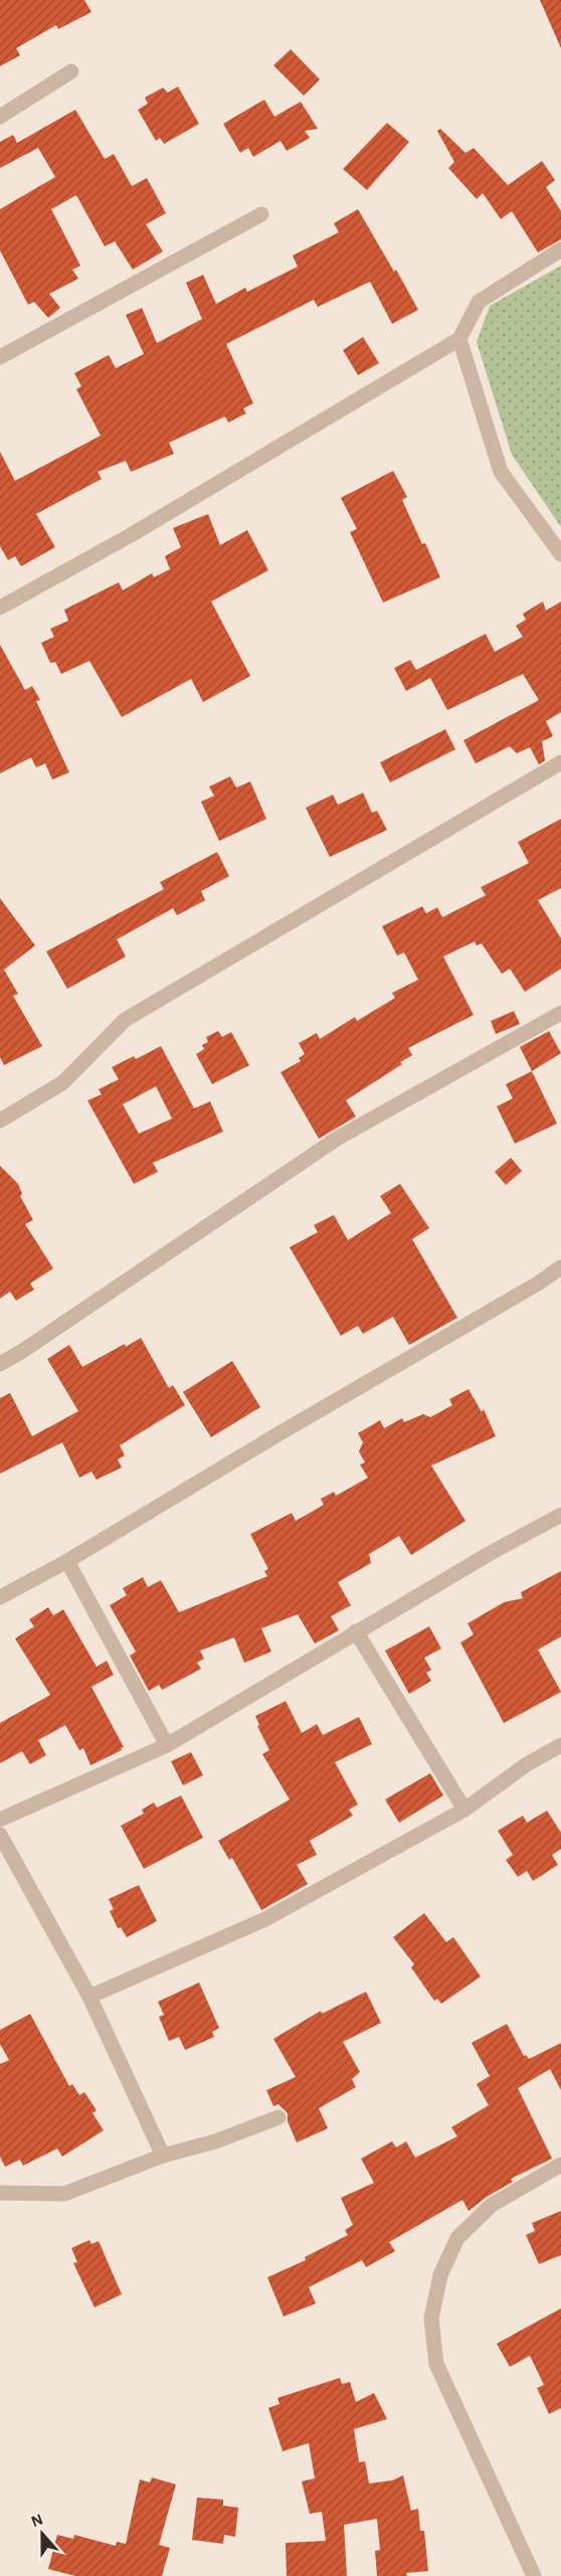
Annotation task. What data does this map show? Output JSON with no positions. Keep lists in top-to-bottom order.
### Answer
{
  "north": "top"
}
